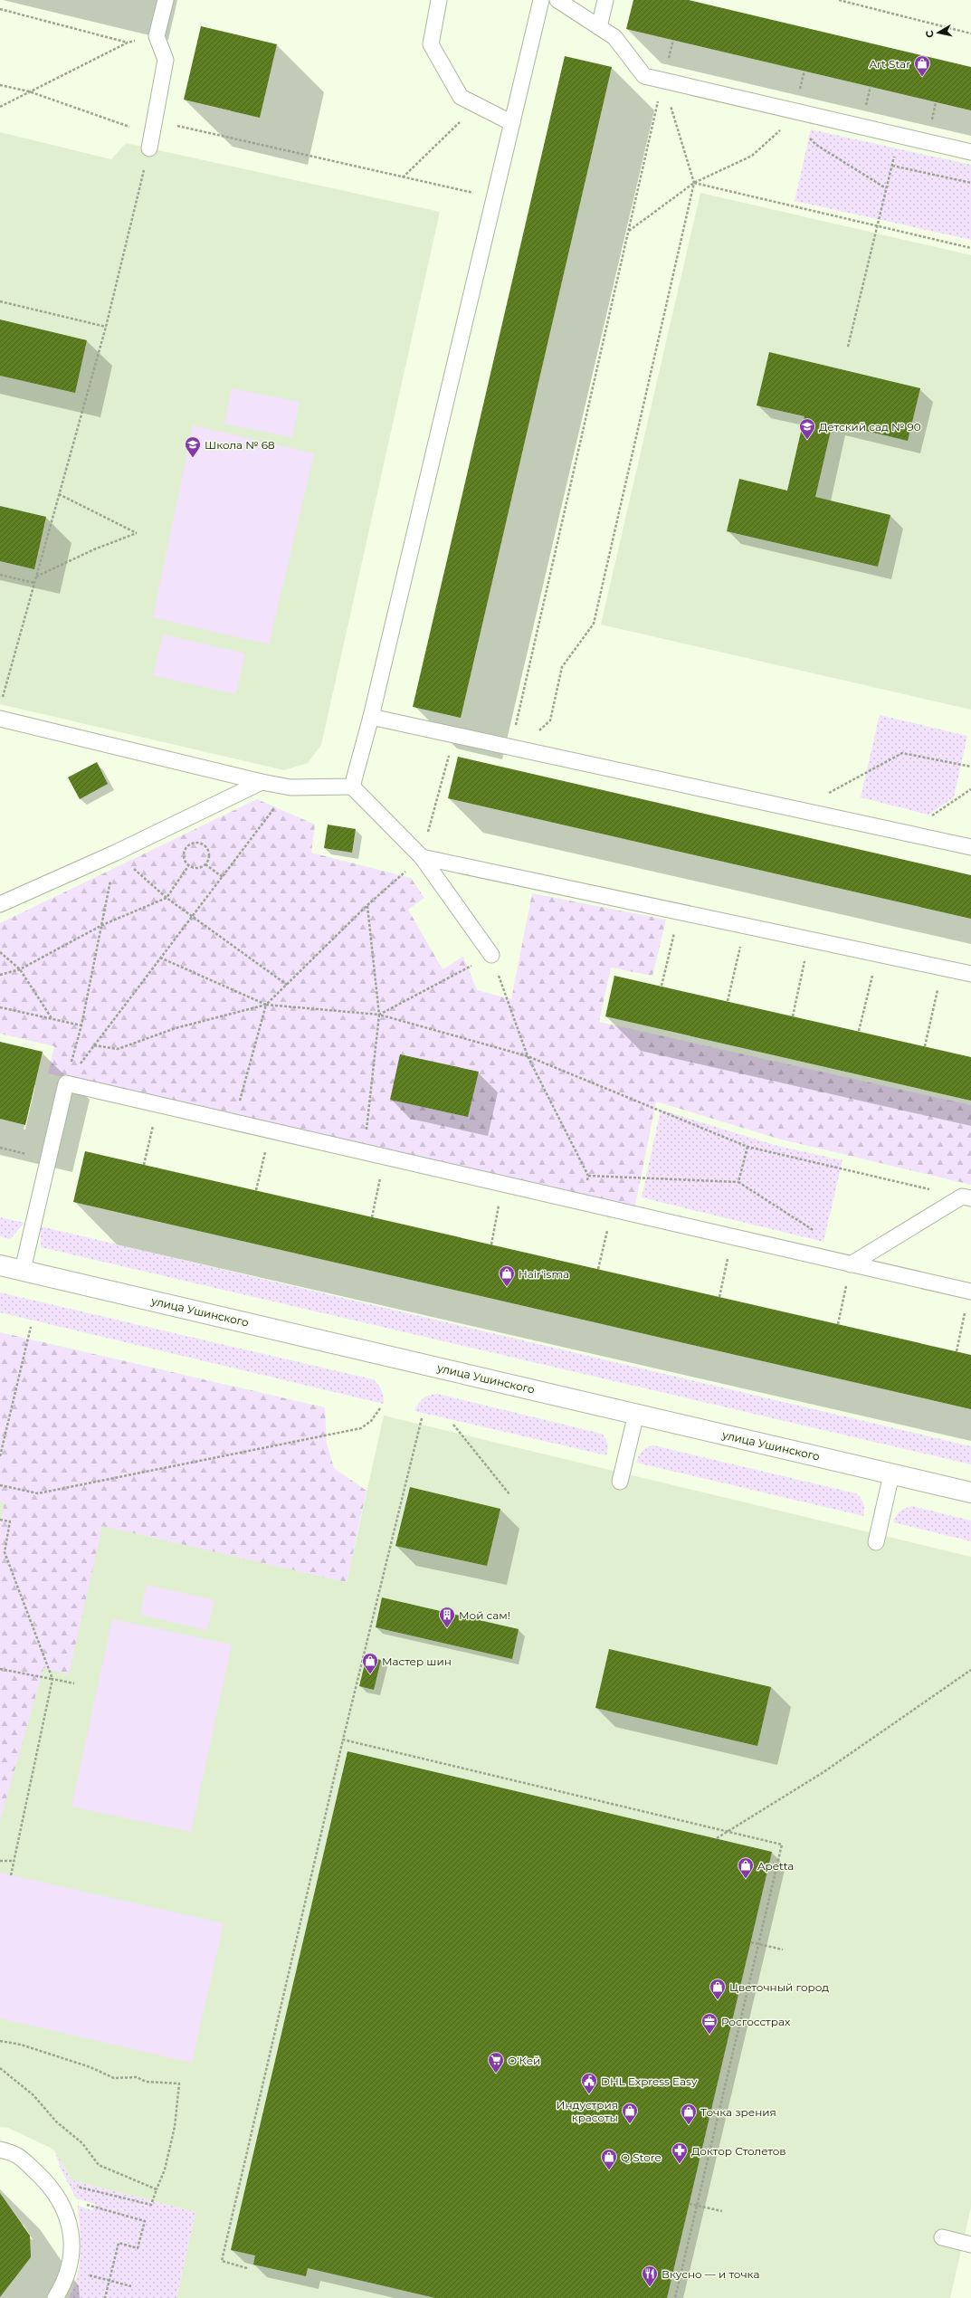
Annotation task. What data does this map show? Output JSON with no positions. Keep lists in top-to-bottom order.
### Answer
{
  "streets": {
    "street": ["улица Ушинского"]
  },
  "places": {
    "shop": [
      "Art Star",
      "Hair'isma",
      "Мастер шин",
      "Apetta",
      "Цветочный город",
      "Индустрия красоты",
      "Точка зрения",
      "Q Store"
    ],
    "school or university": ["Детский сад № 90", "Школа № 68"],
    "building": ["Мой сам!"],
    "office": ["Росгосстрах"],
    "supermarket": ["О’Кей"],
    "public building": ["DHL Express Easy"],
    "pharmacy": ["Доктор Столетов"],
    "restaurant": ["Вкусно — и точка"]
  },
  "north": "left"
}
